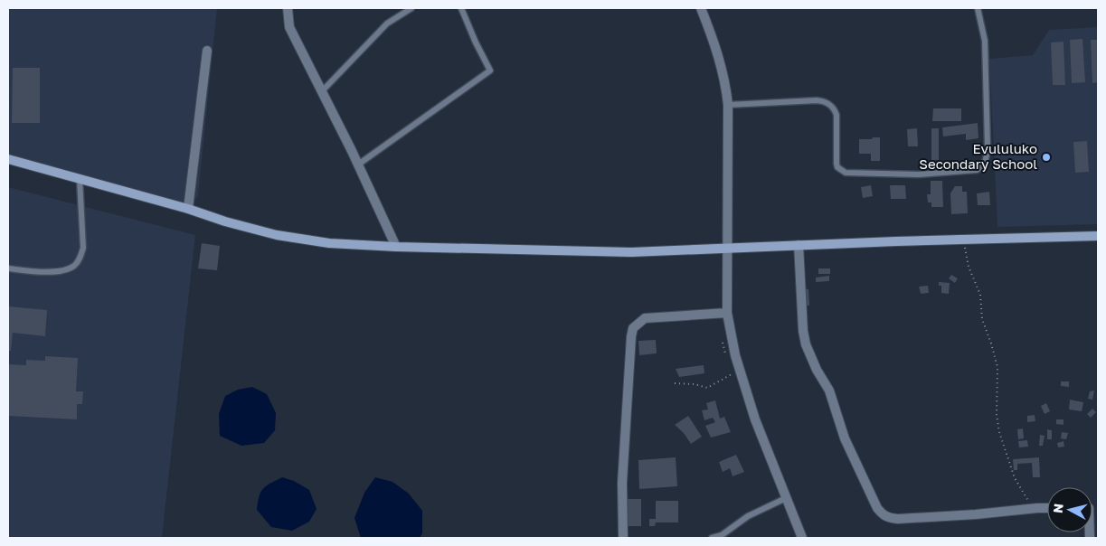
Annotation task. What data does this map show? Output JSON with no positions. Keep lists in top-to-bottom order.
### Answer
{
  "places": ["Evululuko Secondary School"],
  "north": "left"
}
